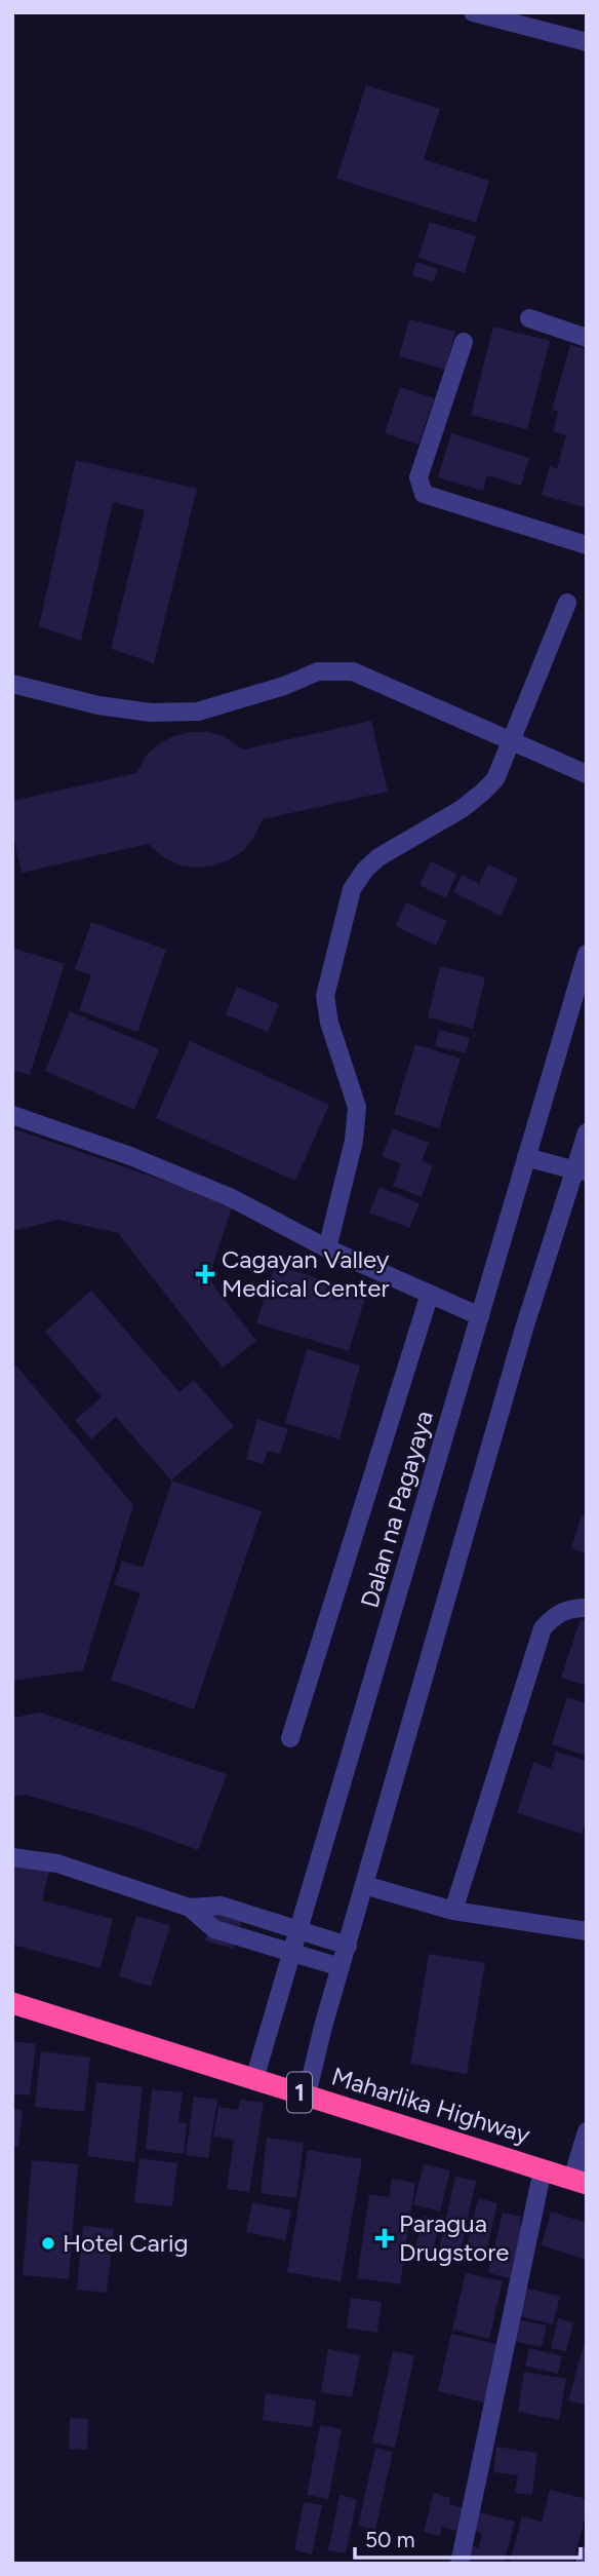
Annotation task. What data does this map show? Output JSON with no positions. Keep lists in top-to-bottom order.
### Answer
{
  "streets": {
    "highway": ["1", "Maharlika Highway"],
    "street": ["Dalan na Pagayaya"]
  },
  "crossings": [
    ["Dalan na Pagayaya", "Maharlika Highway"]
  ],
  "places": {
    "health": ["Cagayan Valley Medical Center", "Paragua Drugstore"],
    "other": ["Hotel Carig"]
  },
  "scale_bar": "50 m"
}
